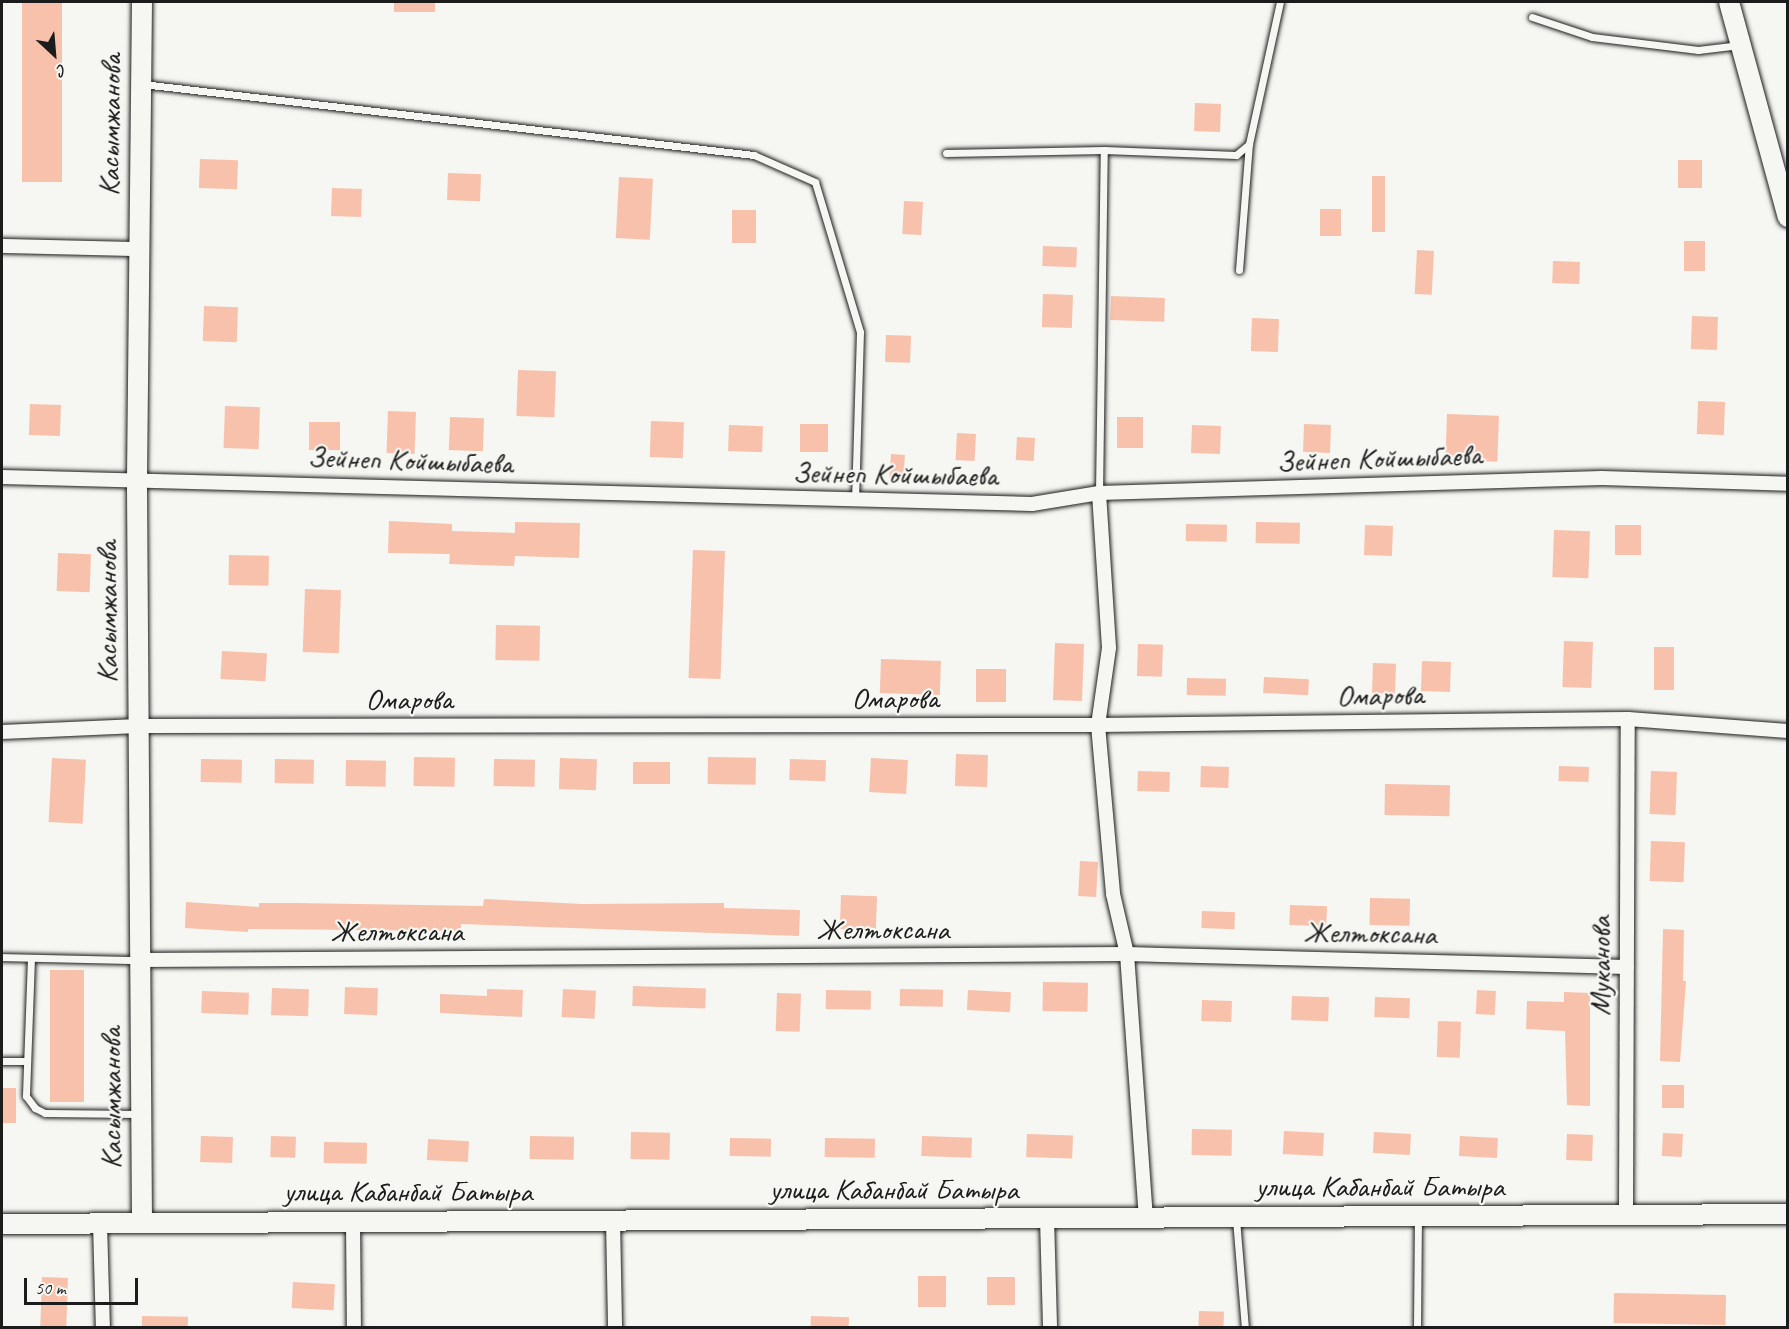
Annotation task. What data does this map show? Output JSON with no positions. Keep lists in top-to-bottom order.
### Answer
{
  "streets": {
    "street": [
      "Касымжанова",
      "Зейнеп Койшыбаева",
      "Омарова",
      "Желтоксана",
      "Муканова",
      "улица Кабанбай Батыра"
    ]
  },
  "crossings": [
    ["Касымжанова", "Зейнеп Койшыбаева"],
    ["Касымжанова", "Омарова"],
    ["Касымжанова", "Желтоксана"],
    ["Касымжанова", "улица Кабанбай Батыра"],
    ["Омарова", "Муканова"],
    ["Желтоксана", "Муканова"],
    ["Муканова", "улица Кабанбай Батыра"]
  ],
  "scale_bar": "50 m",
  "north": "bottom right"
}
